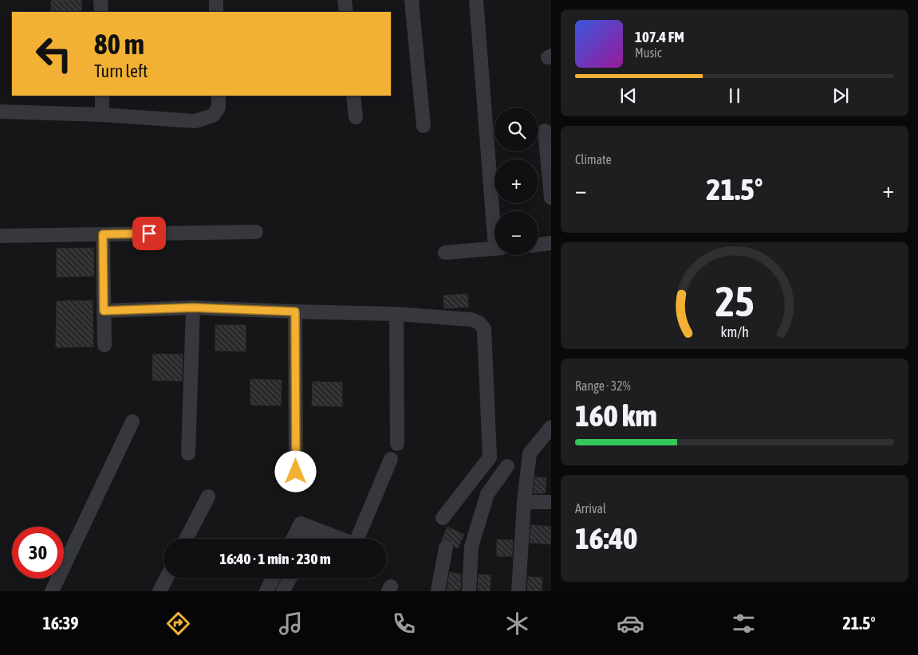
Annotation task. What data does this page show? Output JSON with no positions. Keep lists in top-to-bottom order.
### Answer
{
  "page": {
    "turn": ["80 m", "Turn left"],
    "song": ["107.4 FM", "Music"],
    "map_buttons": ["+", "−"],
    "tile": [
      "Climate",
      ["Range · 32%", "160 km"],
      ["Arrival", "16:40"]
    ],
    "heat": ["−", "21.5°", "+"],
    "limit": "30",
    "trip": "16:40 · 1 min · 230 m",
    "tabs": ["16:39", "21.5°"],
    "gauge": ["25", "km/h"]
  }
}
